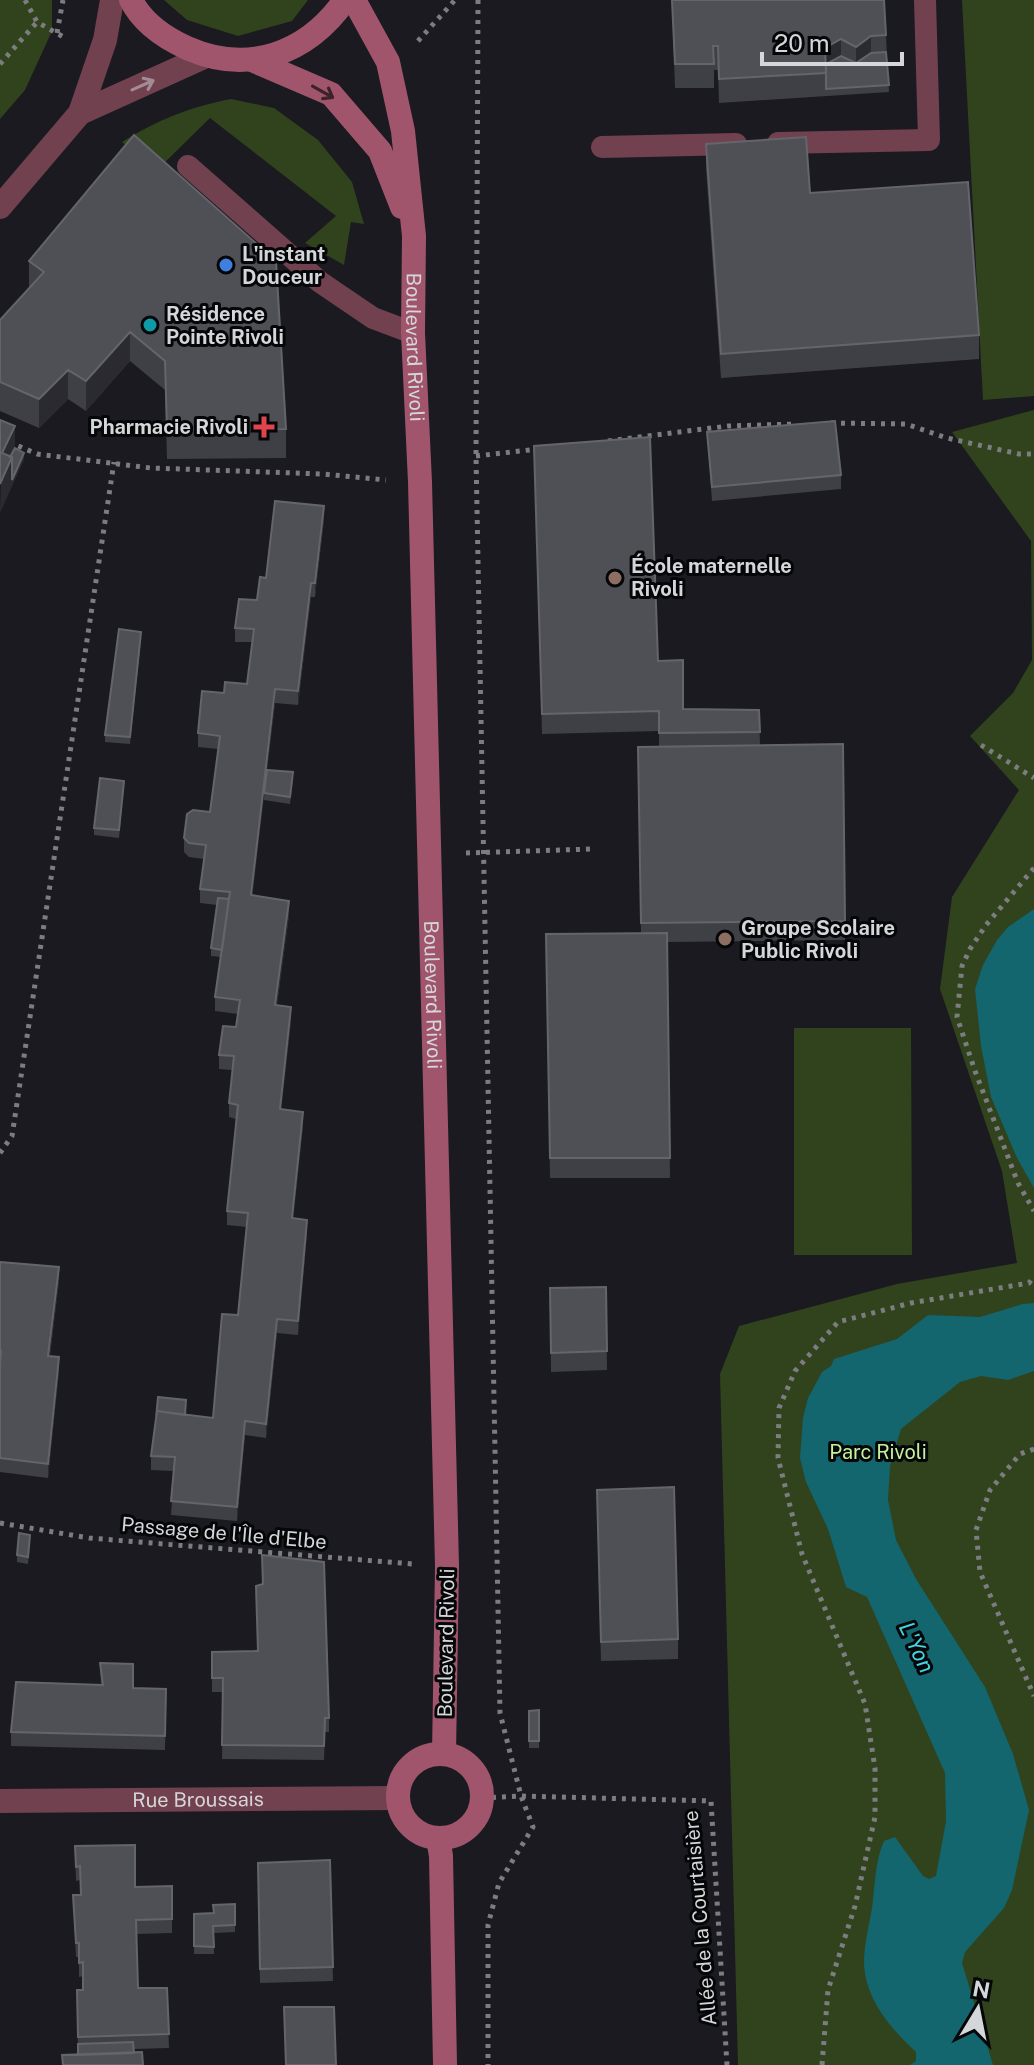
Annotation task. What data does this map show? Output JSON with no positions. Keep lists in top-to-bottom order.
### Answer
{
  "streets": {
    "street": ["Boulevard Rivoli", "Rue Broussais"],
    "path": ["Passage de l'Île d'Elbe", "Allée de la Courtaisière"]
  },
  "crossings": [
    ["Boulevard Rivoli", "Passage de l'Île d'Elbe"],
    ["Boulevard Rivoli", "Rue Broussais"],
    ["Boulevard Rivoli", "Allée de la Courtaisière"],
    ["Rue Broussais", "Allée de la Courtaisière"]
  ],
  "water": ["L'Yon"],
  "parks": ["Parc Rivoli"],
  "places": {
    "other": [
      "L'instant Douceur",
      "Résidence Pointe Rivoli",
      "École maternelle Rivoli",
      "Groupe Scolaire Public Rivoli"
    ],
    "health": ["Pharmacie Rivoli"]
  },
  "scale_bar": "20 m",
  "north": "top"
}
